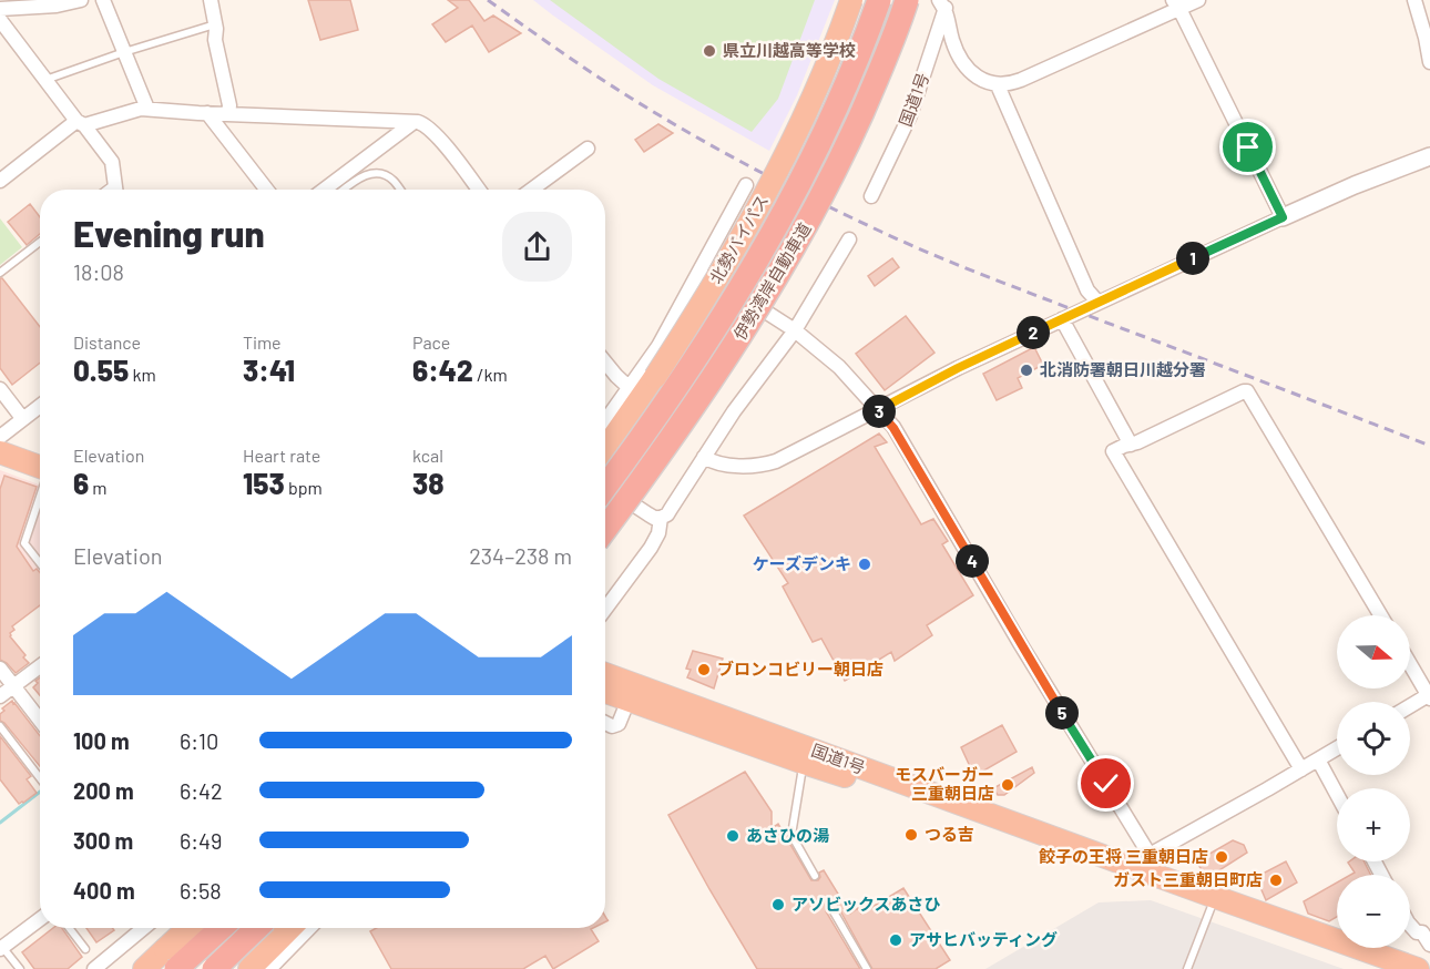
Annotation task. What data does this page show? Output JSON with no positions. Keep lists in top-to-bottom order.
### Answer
{
  "streets": {
    "highway": ["国道1号", "北勢バイパス", "伊勢湾岸自動車道"]
  },
  "places": [
    "県立川越高等学校",
    "北消防署朝日川越分署",
    "ケーズデンキ",
    "ブロンコビリー朝日店",
    "モスバーガー 三重朝日店",
    "つる吉",
    "あさひの湯",
    "餃子の王将 三重朝日店",
    "ガスト三重朝日町店",
    "アソビックスあさひ",
    "アサヒバッティング"
  ],
  "north": "right",
  "page": {
    "heading": ["Evening run", "18:08"],
    "pins": [
      "1",
      "2",
      "3",
      "4",
      "5"
    ],
    "stats": [
      ["Distance", "0.55 km"],
      ["Time", "3:41"],
      ["Pace", "6:42 /km"],
      ["Elevation", "6 m"],
      ["Heart rate", "153 bpm"],
      ["kcal", "38"]
    ],
    "chart": ["Elevation", "234–238 m"],
    "map_buttons": ["+", "−"],
    "list": [
      {
        "name": "100 m",
        "note": "6:10"
      },
      {
        "name": "200 m",
        "note": "6:42"
      },
      {
        "name": "300 m",
        "note": "6:49"
      },
      {
        "name": "400 m",
        "note": "6:58"
      }
    ]
  }
}
